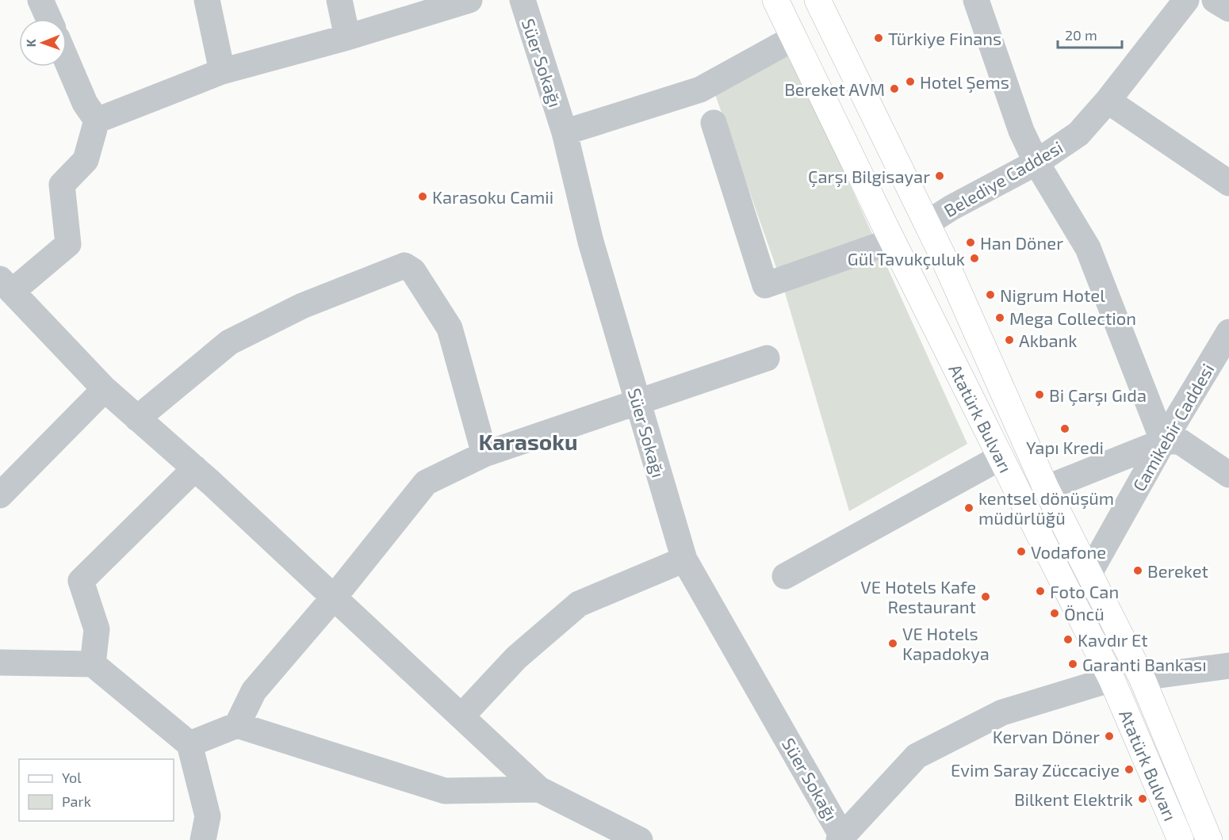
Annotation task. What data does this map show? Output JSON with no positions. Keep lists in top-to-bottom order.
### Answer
{
  "streets": {
    "main road": ["Atatürk Bulvarı"],
    "street": ["Süer Sokağı", "Belediye Caddesi", "Camikebir Caddesi"]
  },
  "crossings": [
    ["Belediye Caddesi", "Atatürk Bulvarı"],
    ["Atatürk Bulvarı", "Camikebir Caddesi"]
  ],
  "districts": ["Karasoku"],
  "places": [
    "Türkiye Finans",
    "Hotel Şems",
    "Bereket AVM",
    "Çarşı Bilgisayar",
    "Karasoku Camii",
    "Han Döner",
    "Gül Tavukçuluk",
    "Nigrum Hotel",
    "Mega Collection",
    "Akbank",
    "Bi Çarşı Gıda",
    "Yapı Kredi",
    "kentsel dönüşüm müdürlüğü",
    "Vodafone",
    "Bereket",
    "Foto Can",
    "VE Hotels Kafe Restaurant",
    "Öncü",
    "Kavdır Et",
    "VE Hotels Kapadokya",
    "Garanti Bankası",
    "Kervan Döner",
    "Evim Saray Züccaciye",
    "Bilkent Elektrik"
  ],
  "legend": ["Yol", "Park"],
  "scale_bar": "20 m",
  "north": "left"
}
